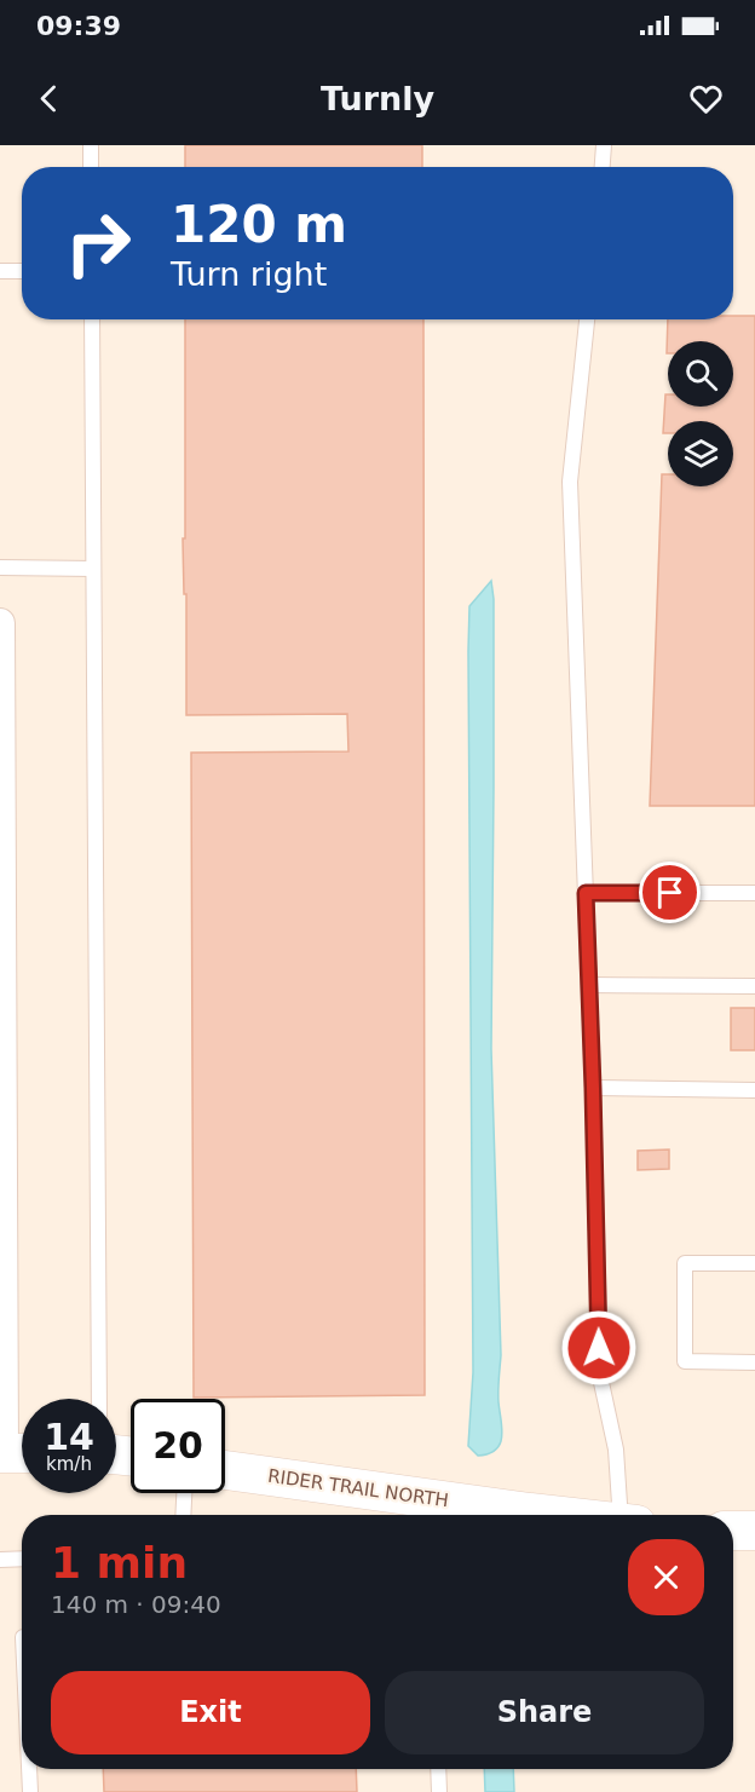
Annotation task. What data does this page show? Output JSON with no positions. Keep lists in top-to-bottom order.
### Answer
{
  "streets": {
    "street": ["RIDER TRAIL NORTH"]
  },
  "page": {
    "status": "09:39",
    "header": "Turnly",
    "turn": ["120 m", "Turn right"],
    "speed": "14 km/h",
    "limit": "20",
    "heading": ["1 min", "140 m · 09:40"],
    "buttons": ["Exit", "Share"]
  }
}
